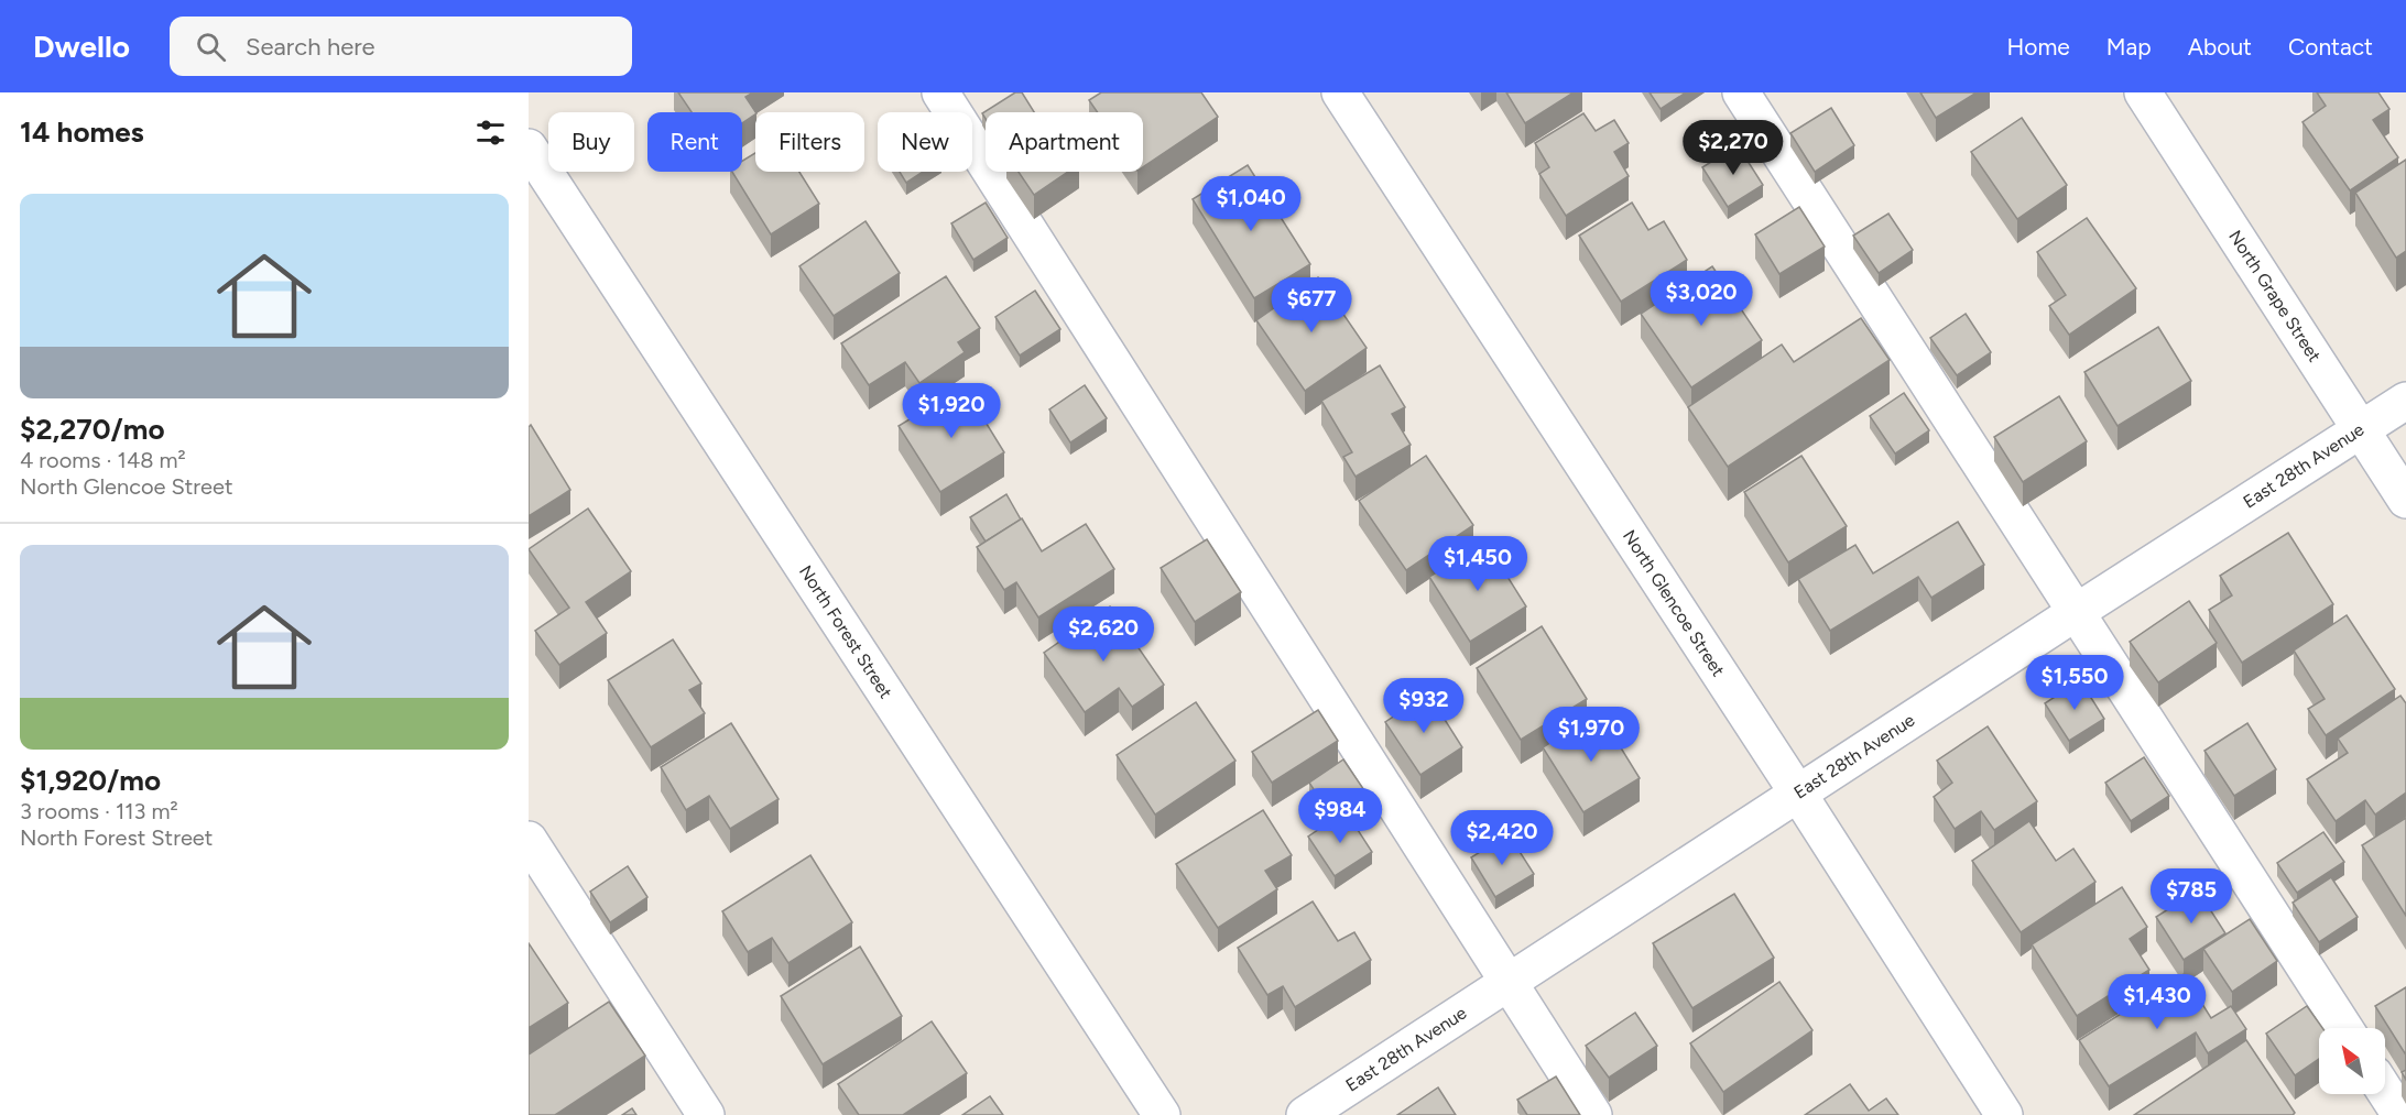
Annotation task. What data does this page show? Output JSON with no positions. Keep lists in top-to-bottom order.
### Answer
{
  "streets": {
    "street": [
      "North Grape Street",
      "East 28th Avenue",
      "North Glencoe Street",
      "North Forest Street"
    ]
  },
  "crossings": [
    ["North Grape Street", "East 28th Avenue"],
    ["East 28th Avenue", "North Glencoe Street"]
  ],
  "north": "top left",
  "page": {
    "header": "Dwello",
    "search": "Search here",
    "nav": [
      "Home",
      "Map",
      "About",
      "Contact"
    ],
    "heading": "14 homes",
    "chip": [
      "Buy",
      "Rent",
      "Filters",
      "New",
      "Apartment"
    ],
    "price": [
      "$2,270",
      "$1,040",
      "$3,020",
      "$677",
      "$1,920",
      "$1,450",
      "$2,620",
      "$1,550",
      "$932",
      "$1,970",
      "$984",
      "$2,420",
      "$785",
      "$1,430"
    ],
    "list": [
      {
        "name": "$2,270/mo",
        "note": "4 rooms · 148 m² · North Glencoe Street"
      },
      {
        "name": "$1,920/mo",
        "note": "3 rooms · 113 m² · North Forest Street"
      }
    ]
  }
}
